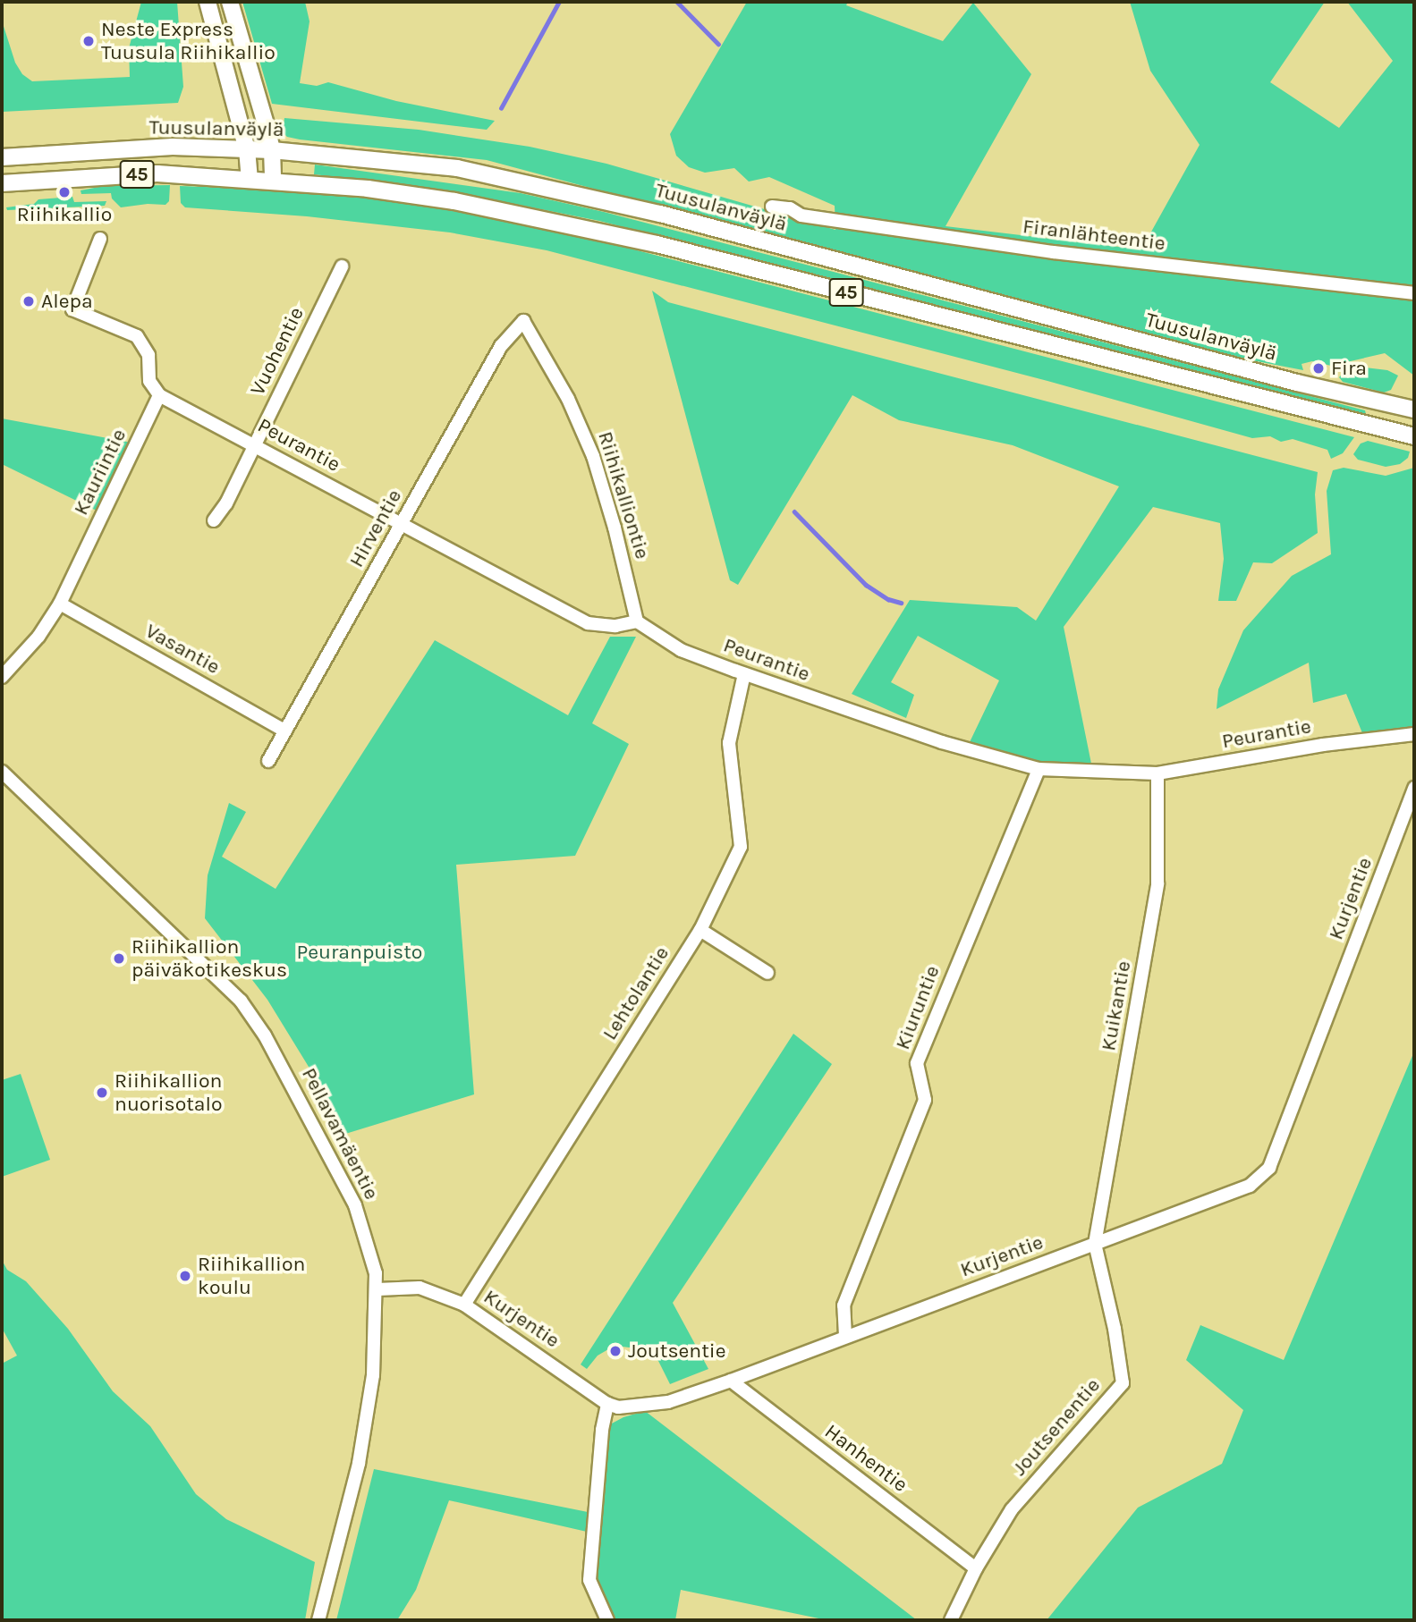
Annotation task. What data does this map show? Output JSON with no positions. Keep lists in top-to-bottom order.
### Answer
{
  "streets": {
    "main road": ["Tuusulanväylä", "45"],
    "street": [
      "Firanlähteentie",
      "Vuohentie",
      "Peurantie",
      "Kauriintie",
      "Riihikalliontie",
      "Hirventie",
      "Vasantie",
      "Kurjentie",
      "Lehtolantie",
      "Kuikantie",
      "Kiuruntie",
      "Pellavamäentie",
      "Joutsenentie",
      "Hanhentie"
    ]
  },
  "crossings": [
    ["Vuohentie", "Peurantie"],
    ["Peurantie", "Kauriintie"],
    ["Peurantie", "Riihikalliontie"],
    ["Peurantie", "Hirventie"],
    ["Peurantie", "Lehtolantie"],
    ["Peurantie", "Kuikantie"],
    ["Peurantie", "Kiuruntie"],
    ["Kauriintie", "Vasantie"],
    ["Riihikalliontie", "Hirventie"],
    ["Hirventie", "Vasantie"],
    ["Kurjentie", "Lehtolantie"],
    ["Kurjentie", "Kuikantie"],
    ["Kurjentie", "Kiuruntie"],
    ["Kurjentie", "Pellavamäentie"],
    ["Kurjentie", "Joutsenentie"],
    ["Kurjentie", "Hanhentie"],
    ["Kuikantie", "Joutsenentie"],
    ["Joutsenentie", "Hanhentie"]
  ],
  "parks": ["Peuranpuisto"],
  "places": [
    "Neste Express Tuusula Riihikallio",
    "Riihikallio",
    "Alepa",
    "Fira",
    "Riihikallion päiväkotikeskus",
    "Riihikallion nuorisotalo",
    "Riihikallion koulu",
    "Joutsentie"
  ]
}
